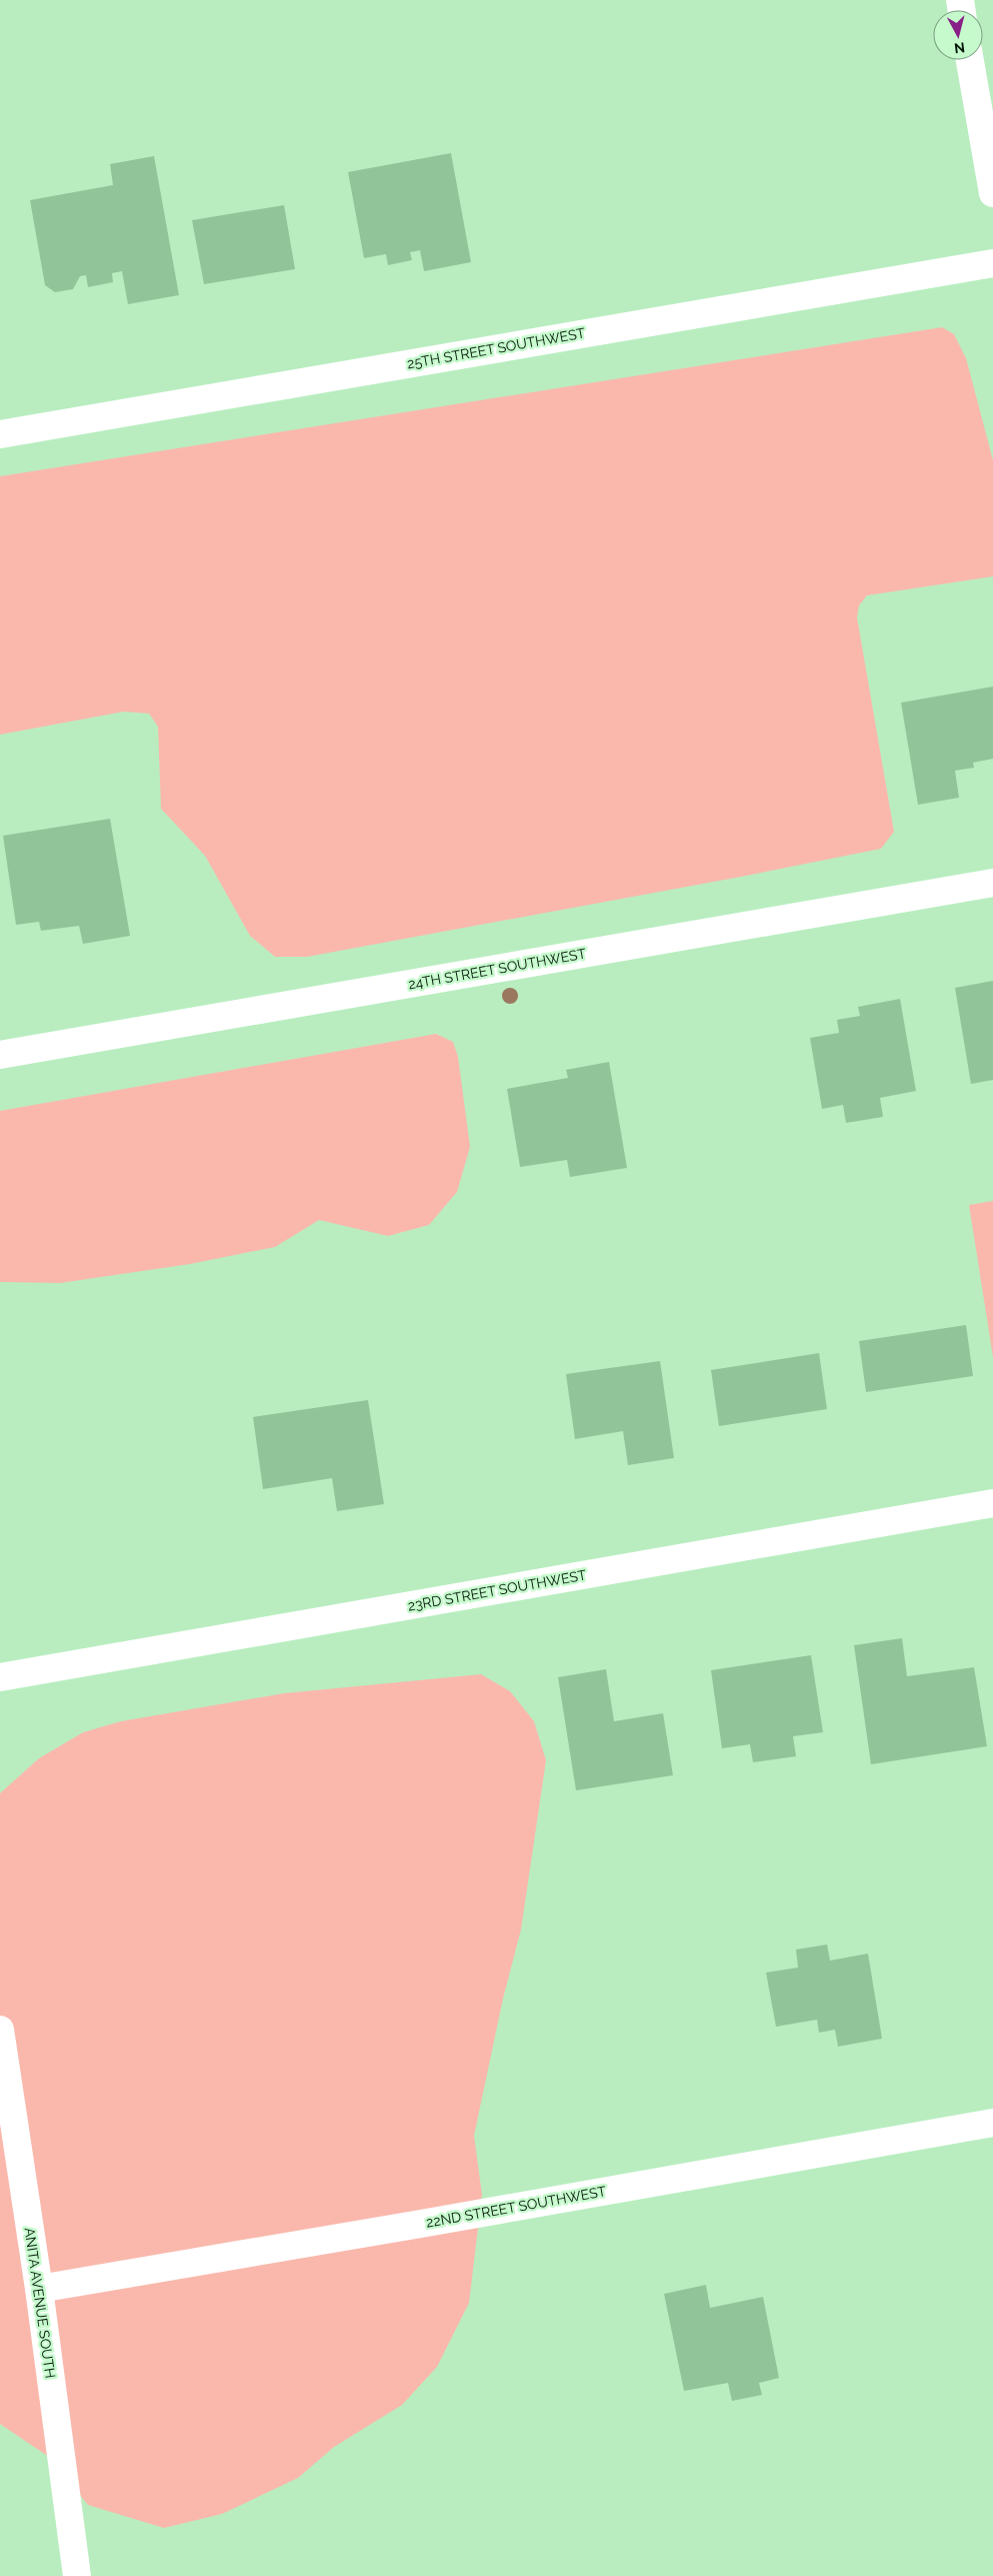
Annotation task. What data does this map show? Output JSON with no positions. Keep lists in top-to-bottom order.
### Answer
{
  "streets": {
    "street": [
      "25TH STREET SOUTHWEST",
      "24TH STREET SOUTHWEST",
      "23RD STREET SOUTHWEST",
      "22ND STREET SOUTHWEST",
      "ANITA AVENUE SOUTH"
    ]
  },
  "crossings": [
    ["22ND STREET SOUTHWEST", "ANITA AVENUE SOUTH"]
  ],
  "north": "bottom"
}
